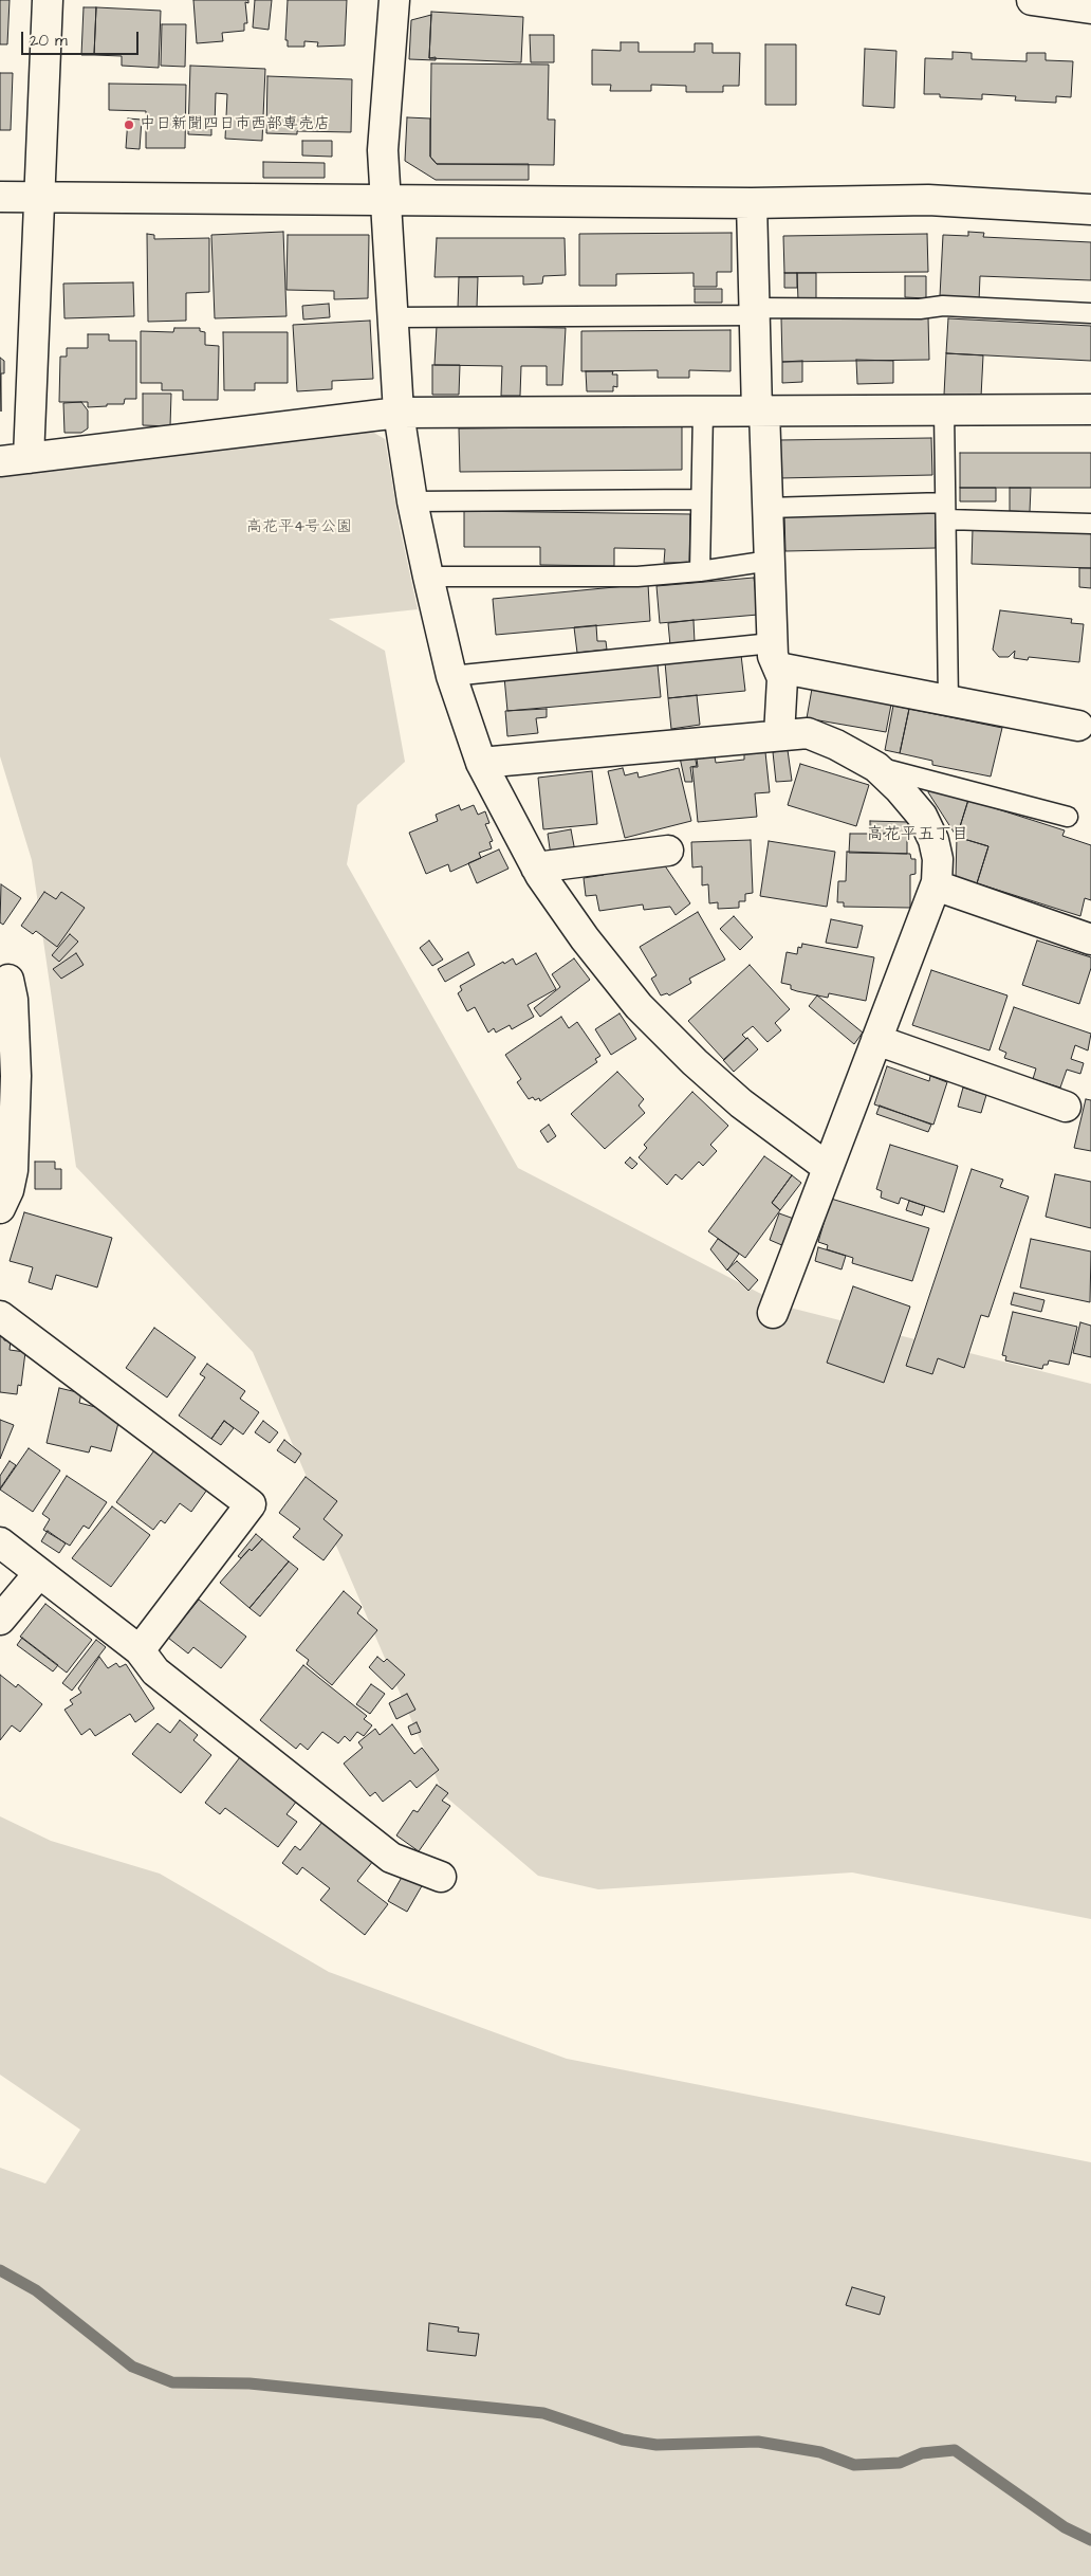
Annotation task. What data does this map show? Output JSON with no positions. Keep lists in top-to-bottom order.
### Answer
{
  "districts": ["高花平五丁目"],
  "parks": ["高花平4号公園"],
  "places": ["中日新聞四日市西部専売店"],
  "scale_bar": "20 m"
}
